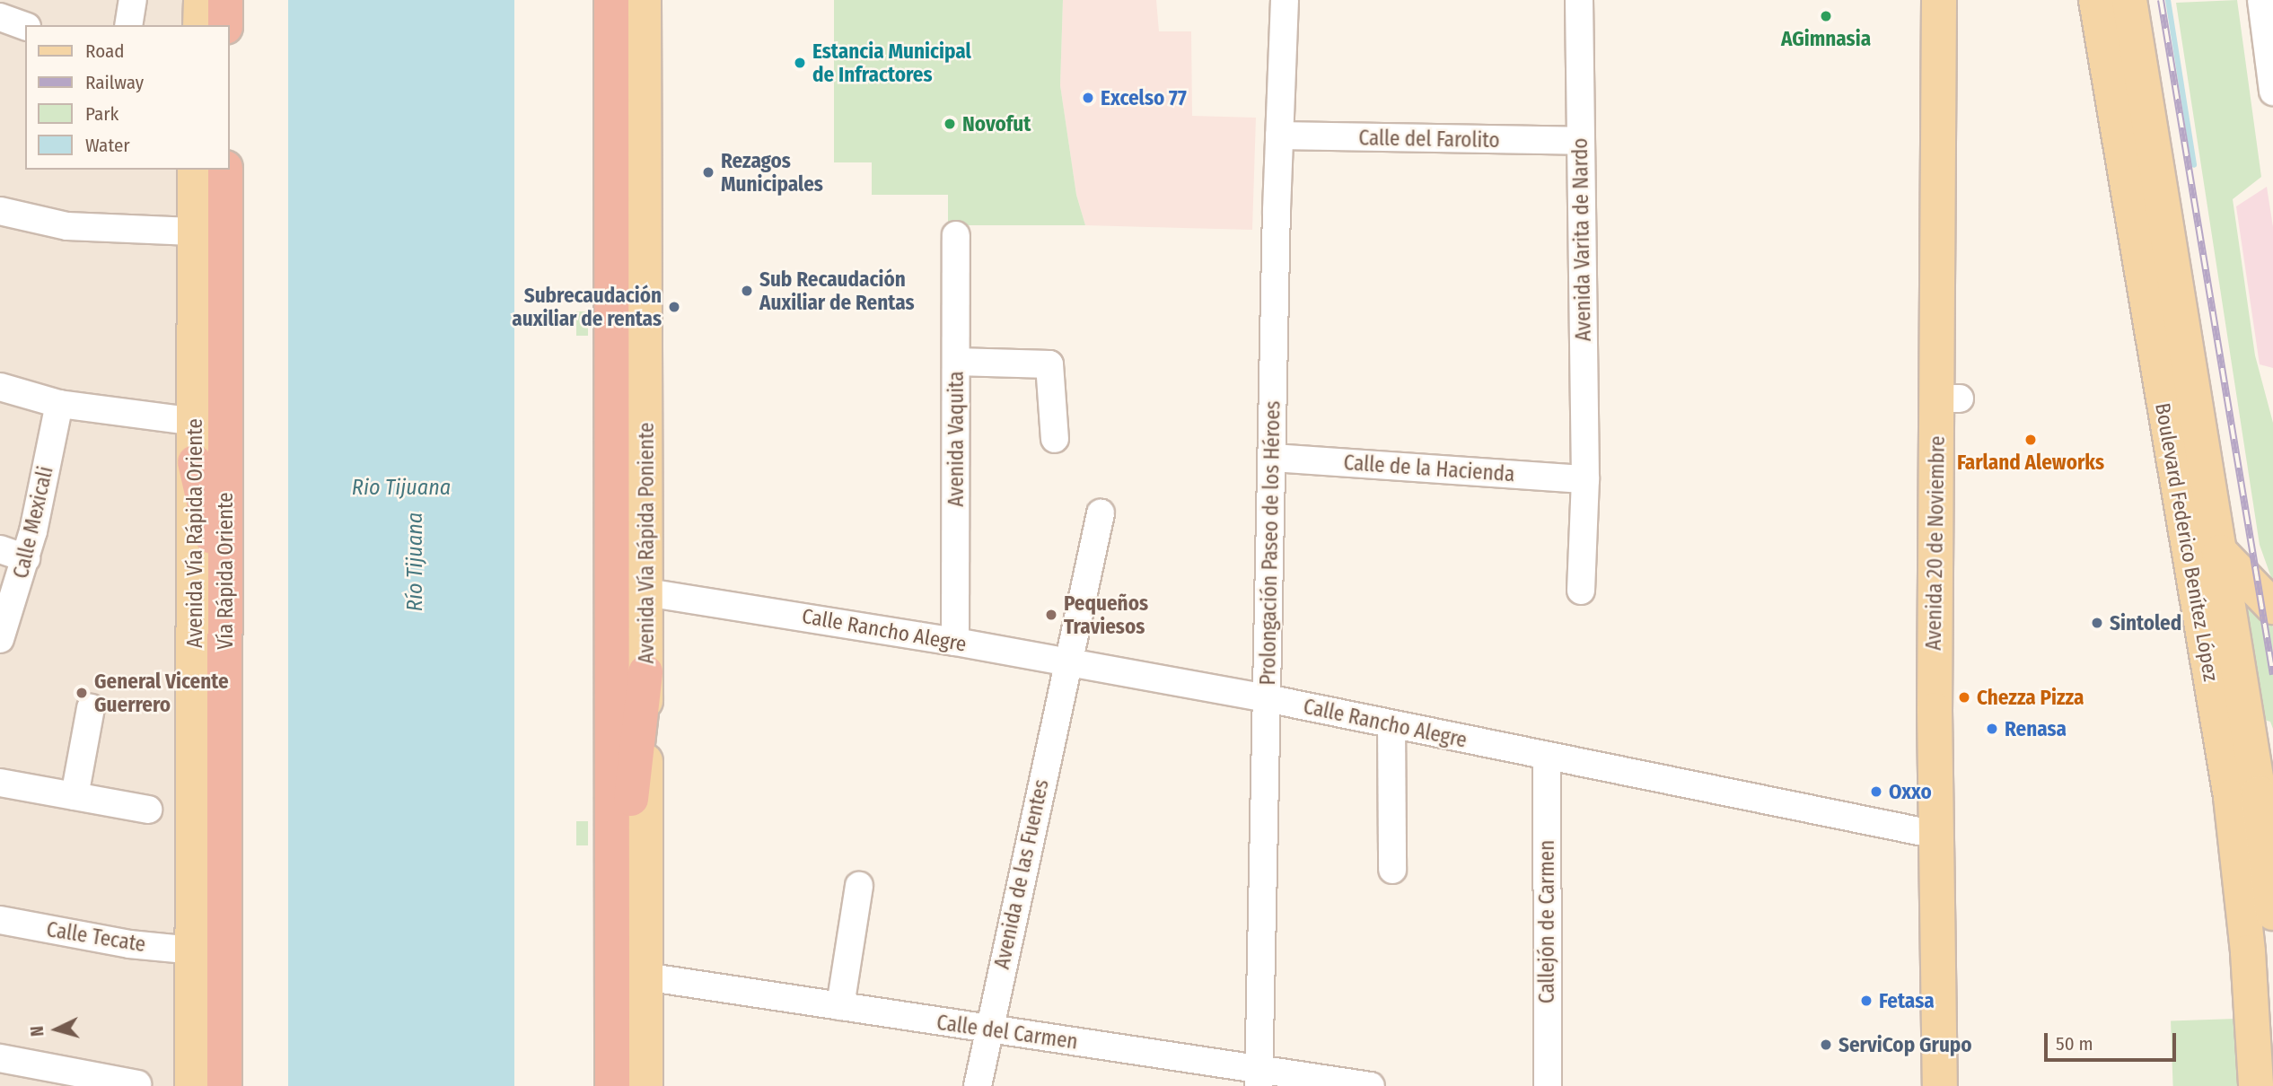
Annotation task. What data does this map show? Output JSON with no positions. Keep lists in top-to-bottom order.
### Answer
{
  "streets": {
    "highway": ["Avenida Vía Rápida Poniente", "Vía Rápida Oriente"],
    "main road": ["Avenida Vía Rápida Oriente", "Boulevard Federico Benítez López", "Avenida 20 de Noviembre"],
    "street": [
      "Calle del Farolito",
      "Avenida Varita de Nardo",
      "Avenida Vaquita",
      "Calle de la Hacienda",
      "Calle Mexicali",
      "Prolongación Paseo de los Héroes",
      "Calle Rancho Alegre",
      "Avenida de las Fuentes",
      "Callejón de Carmen",
      "Calle Tecate",
      "Calle del Carmen"
    ]
  },
  "crossings": [
    ["Calle del Farolito", "Avenida Varita de Nardo"],
    ["Calle del Farolito", "Prolongación Paseo de los Héroes"],
    ["Avenida Varita de Nardo", "Calle de la Hacienda"],
    ["Avenida Vaquita", "Calle Rancho Alegre"],
    ["Calle de la Hacienda", "Prolongación Paseo de los Héroes"],
    ["Avenida Vía Rápida Oriente", "Calle Tecate"],
    ["Avenida Vía Rápida Poniente", "Calle Rancho Alegre"],
    ["Avenida Vía Rápida Poniente", "Calle del Carmen"],
    ["Prolongación Paseo de los Héroes", "Calle Rancho Alegre"],
    ["Prolongación Paseo de los Héroes", "Calle del Carmen"],
    ["Avenida 20 de Noviembre", "Calle Rancho Alegre"],
    ["Calle Rancho Alegre", "Avenida de las Fuentes"],
    ["Calle Rancho Alegre", "Callejón de Carmen"],
    ["Avenida de las Fuentes", "Calle del Carmen"]
  ],
  "water": ["Rio Tijuana", "Río Tijuana"],
  "places": [
    "AGimnasia",
    "Estancia Municipal de Infractores",
    "Excelso 77",
    "Novofut",
    "Rezagos Municipales",
    "Sub Recaudación Auxiliar de Rentas",
    "Subrecaudación auxiliar de rentas",
    "Farland Aleworks",
    "Pequeños Traviesos",
    "Sintoled",
    "General Vicente Guerrero",
    "Chezza Pizza",
    "Renasa",
    "Oxxo",
    "Fetasa",
    "ServiCop Grupo"
  ],
  "legend": [
    "Road",
    "Railway",
    "Park",
    "Water"
  ],
  "scale_bar": "50 m",
  "north": "left"
}
